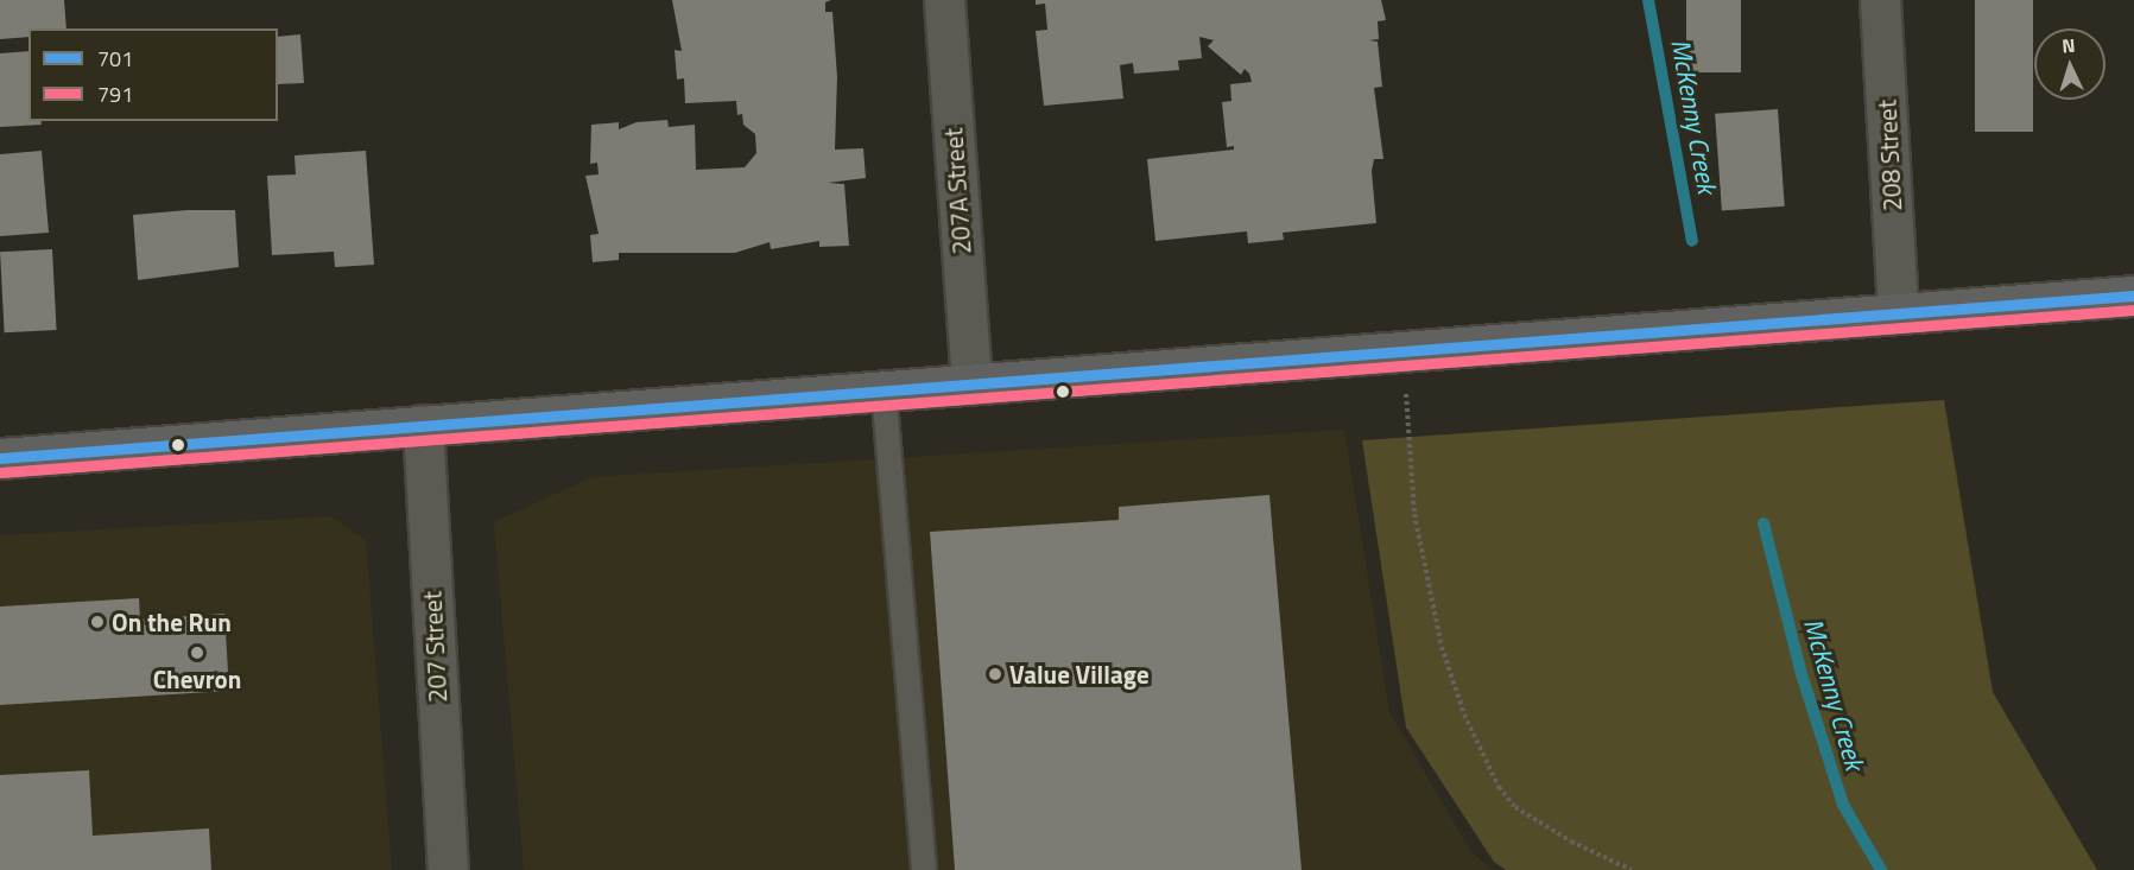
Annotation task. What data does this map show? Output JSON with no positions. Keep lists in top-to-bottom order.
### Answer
{
  "streets": {
    "street": ["208 Street", "207A Street", "207 Street"]
  },
  "water": ["McKenny Creek"],
  "places": ["On the Run", "Chevron", "Value Village"],
  "lines": ["transit line 701", "transit line 791"],
  "legend": ["701", "791"],
  "north": "top"
}
